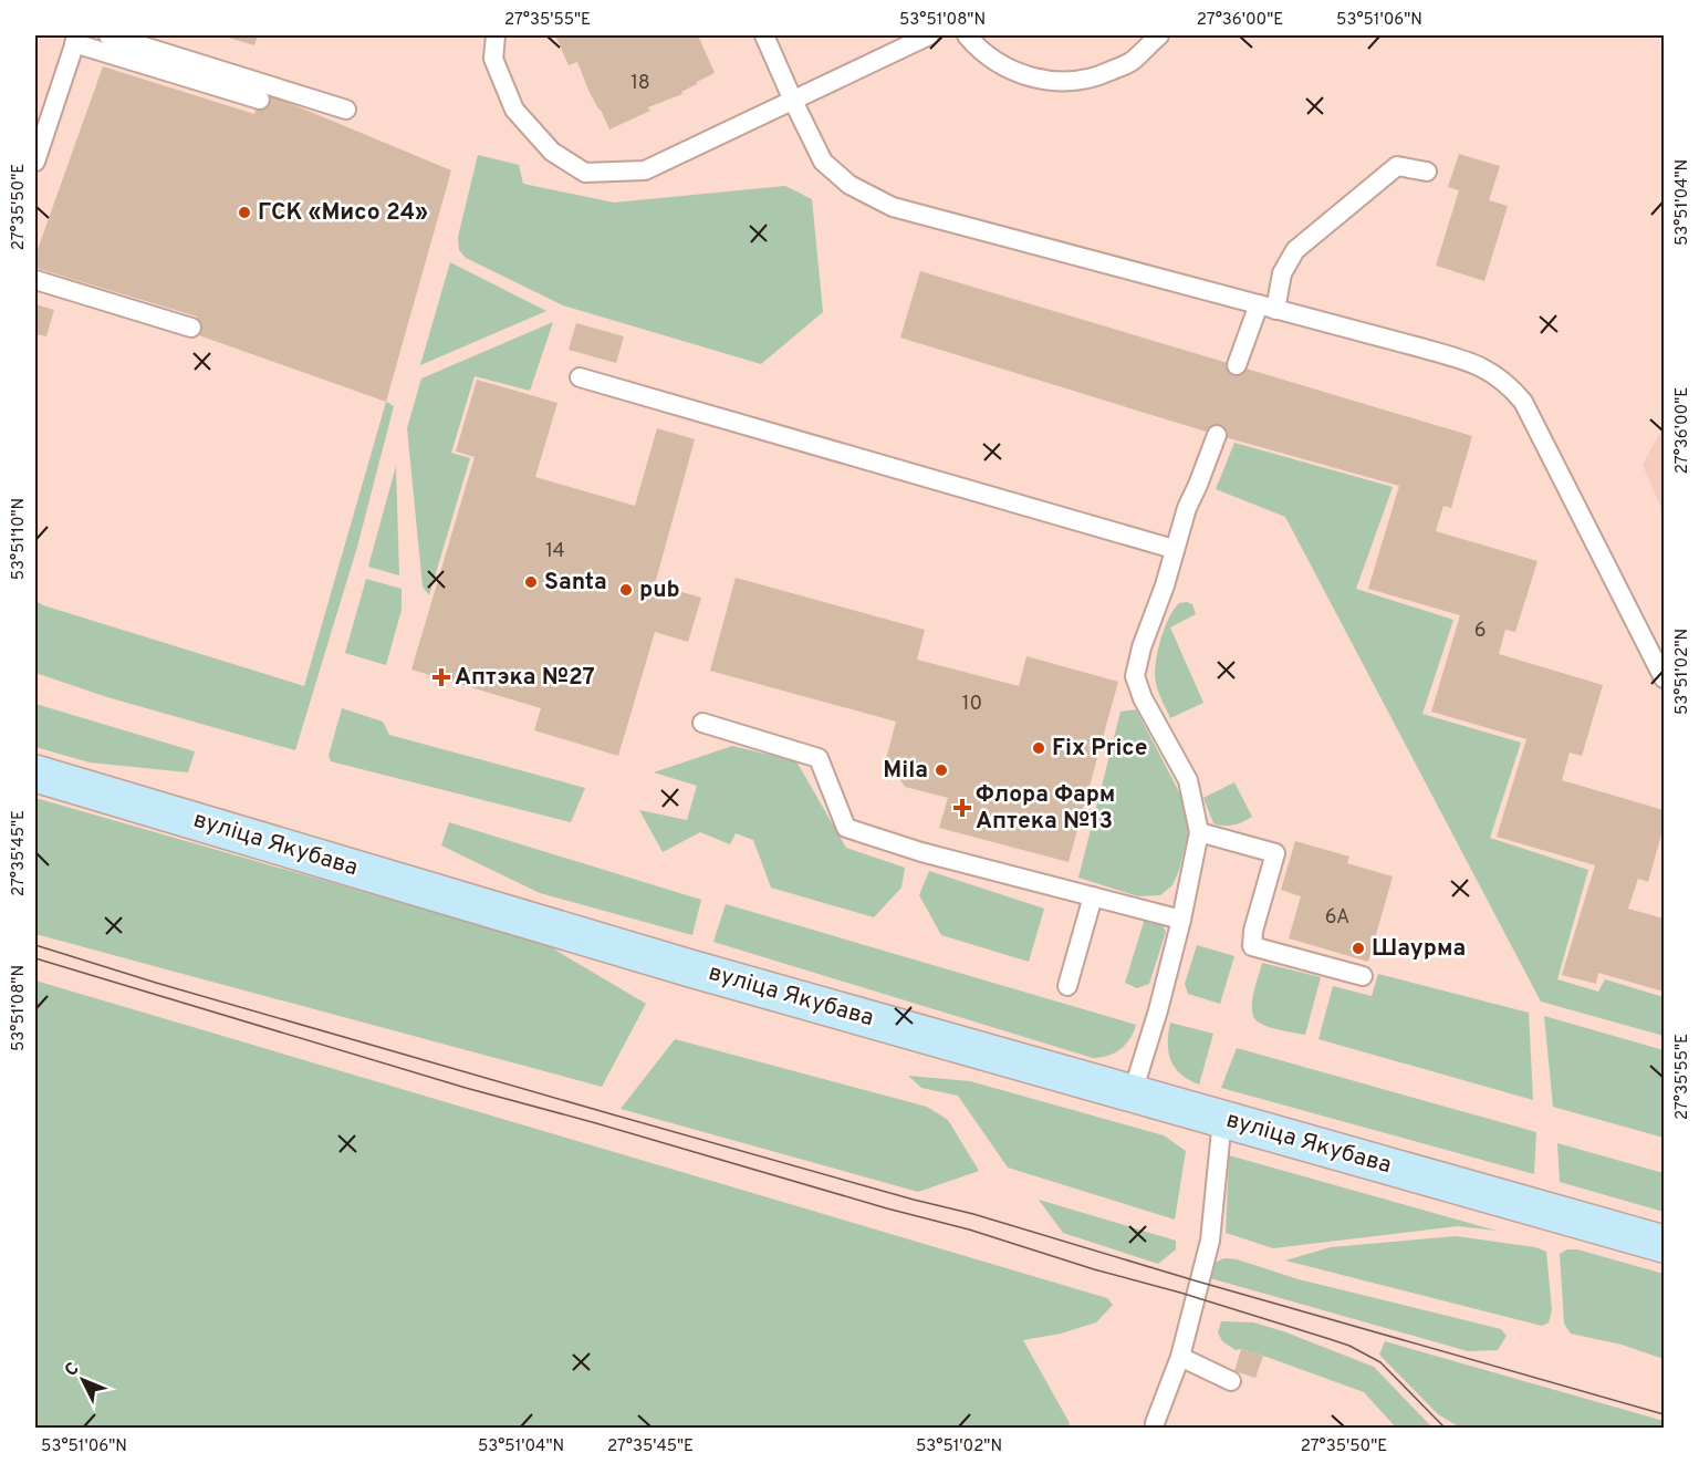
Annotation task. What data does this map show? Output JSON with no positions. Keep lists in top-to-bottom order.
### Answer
{
  "streets": {
    "main road": ["вуліца Якубава"]
  },
  "places": {
    "other": [
      "ГСК «Мисо 24»",
      "Santa",
      "pub",
      "Fix Price",
      "Mila",
      "Шаурма"
    ],
    "health": ["Аптэка №27", "Флора Фарм Аптека №13"]
  },
  "house_numbers": [
    "18",
    "14",
    "6",
    "10",
    "6А"
  ],
  "north": "top left",
  "coordinates": [
    "27°35'55\"E",
    "53°51'08\"N",
    "27°36'00\"E",
    "53°51'06\"N",
    "53°51'04\"N",
    "27°35'50\"E",
    "53°51'10\"N",
    "53°51'02\"N",
    "27°35'45\"E"
  ]
}
